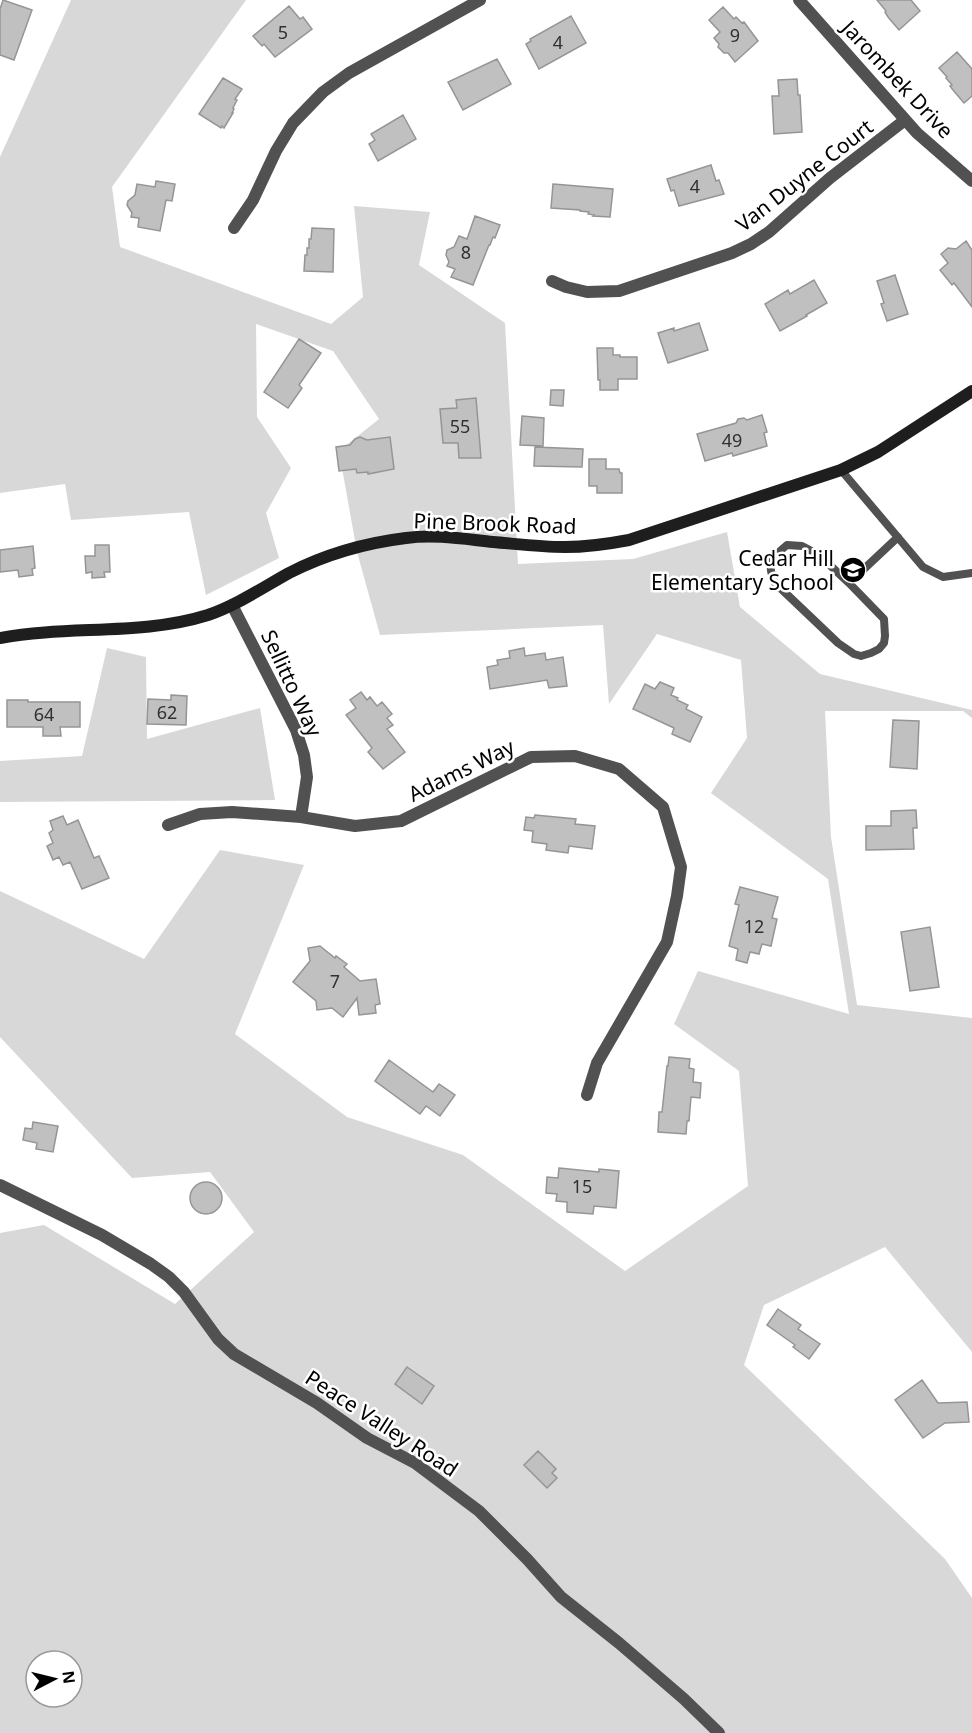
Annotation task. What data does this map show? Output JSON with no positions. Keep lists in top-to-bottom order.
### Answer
{
  "streets": {
    "street": [
      "Jarombek Drive",
      "Van Duyne Court",
      "Pine Brook Road",
      "Sellitto Way",
      "Adams Way",
      "Peace Valley Road"
    ]
  },
  "crossings": [
    ["Jarombek Drive", "Van Duyne Court"],
    ["Pine Brook Road", "Sellitto Way"],
    ["Sellitto Way", "Adams Way"]
  ],
  "places": {
    "school or university": ["Cedar Hill Elementary School"]
  },
  "house_numbers": [
    "5",
    "9",
    "4",
    "4",
    "8",
    "55",
    "49",
    "62",
    "64",
    "12",
    "7",
    "15"
  ],
  "north": "right"
}
